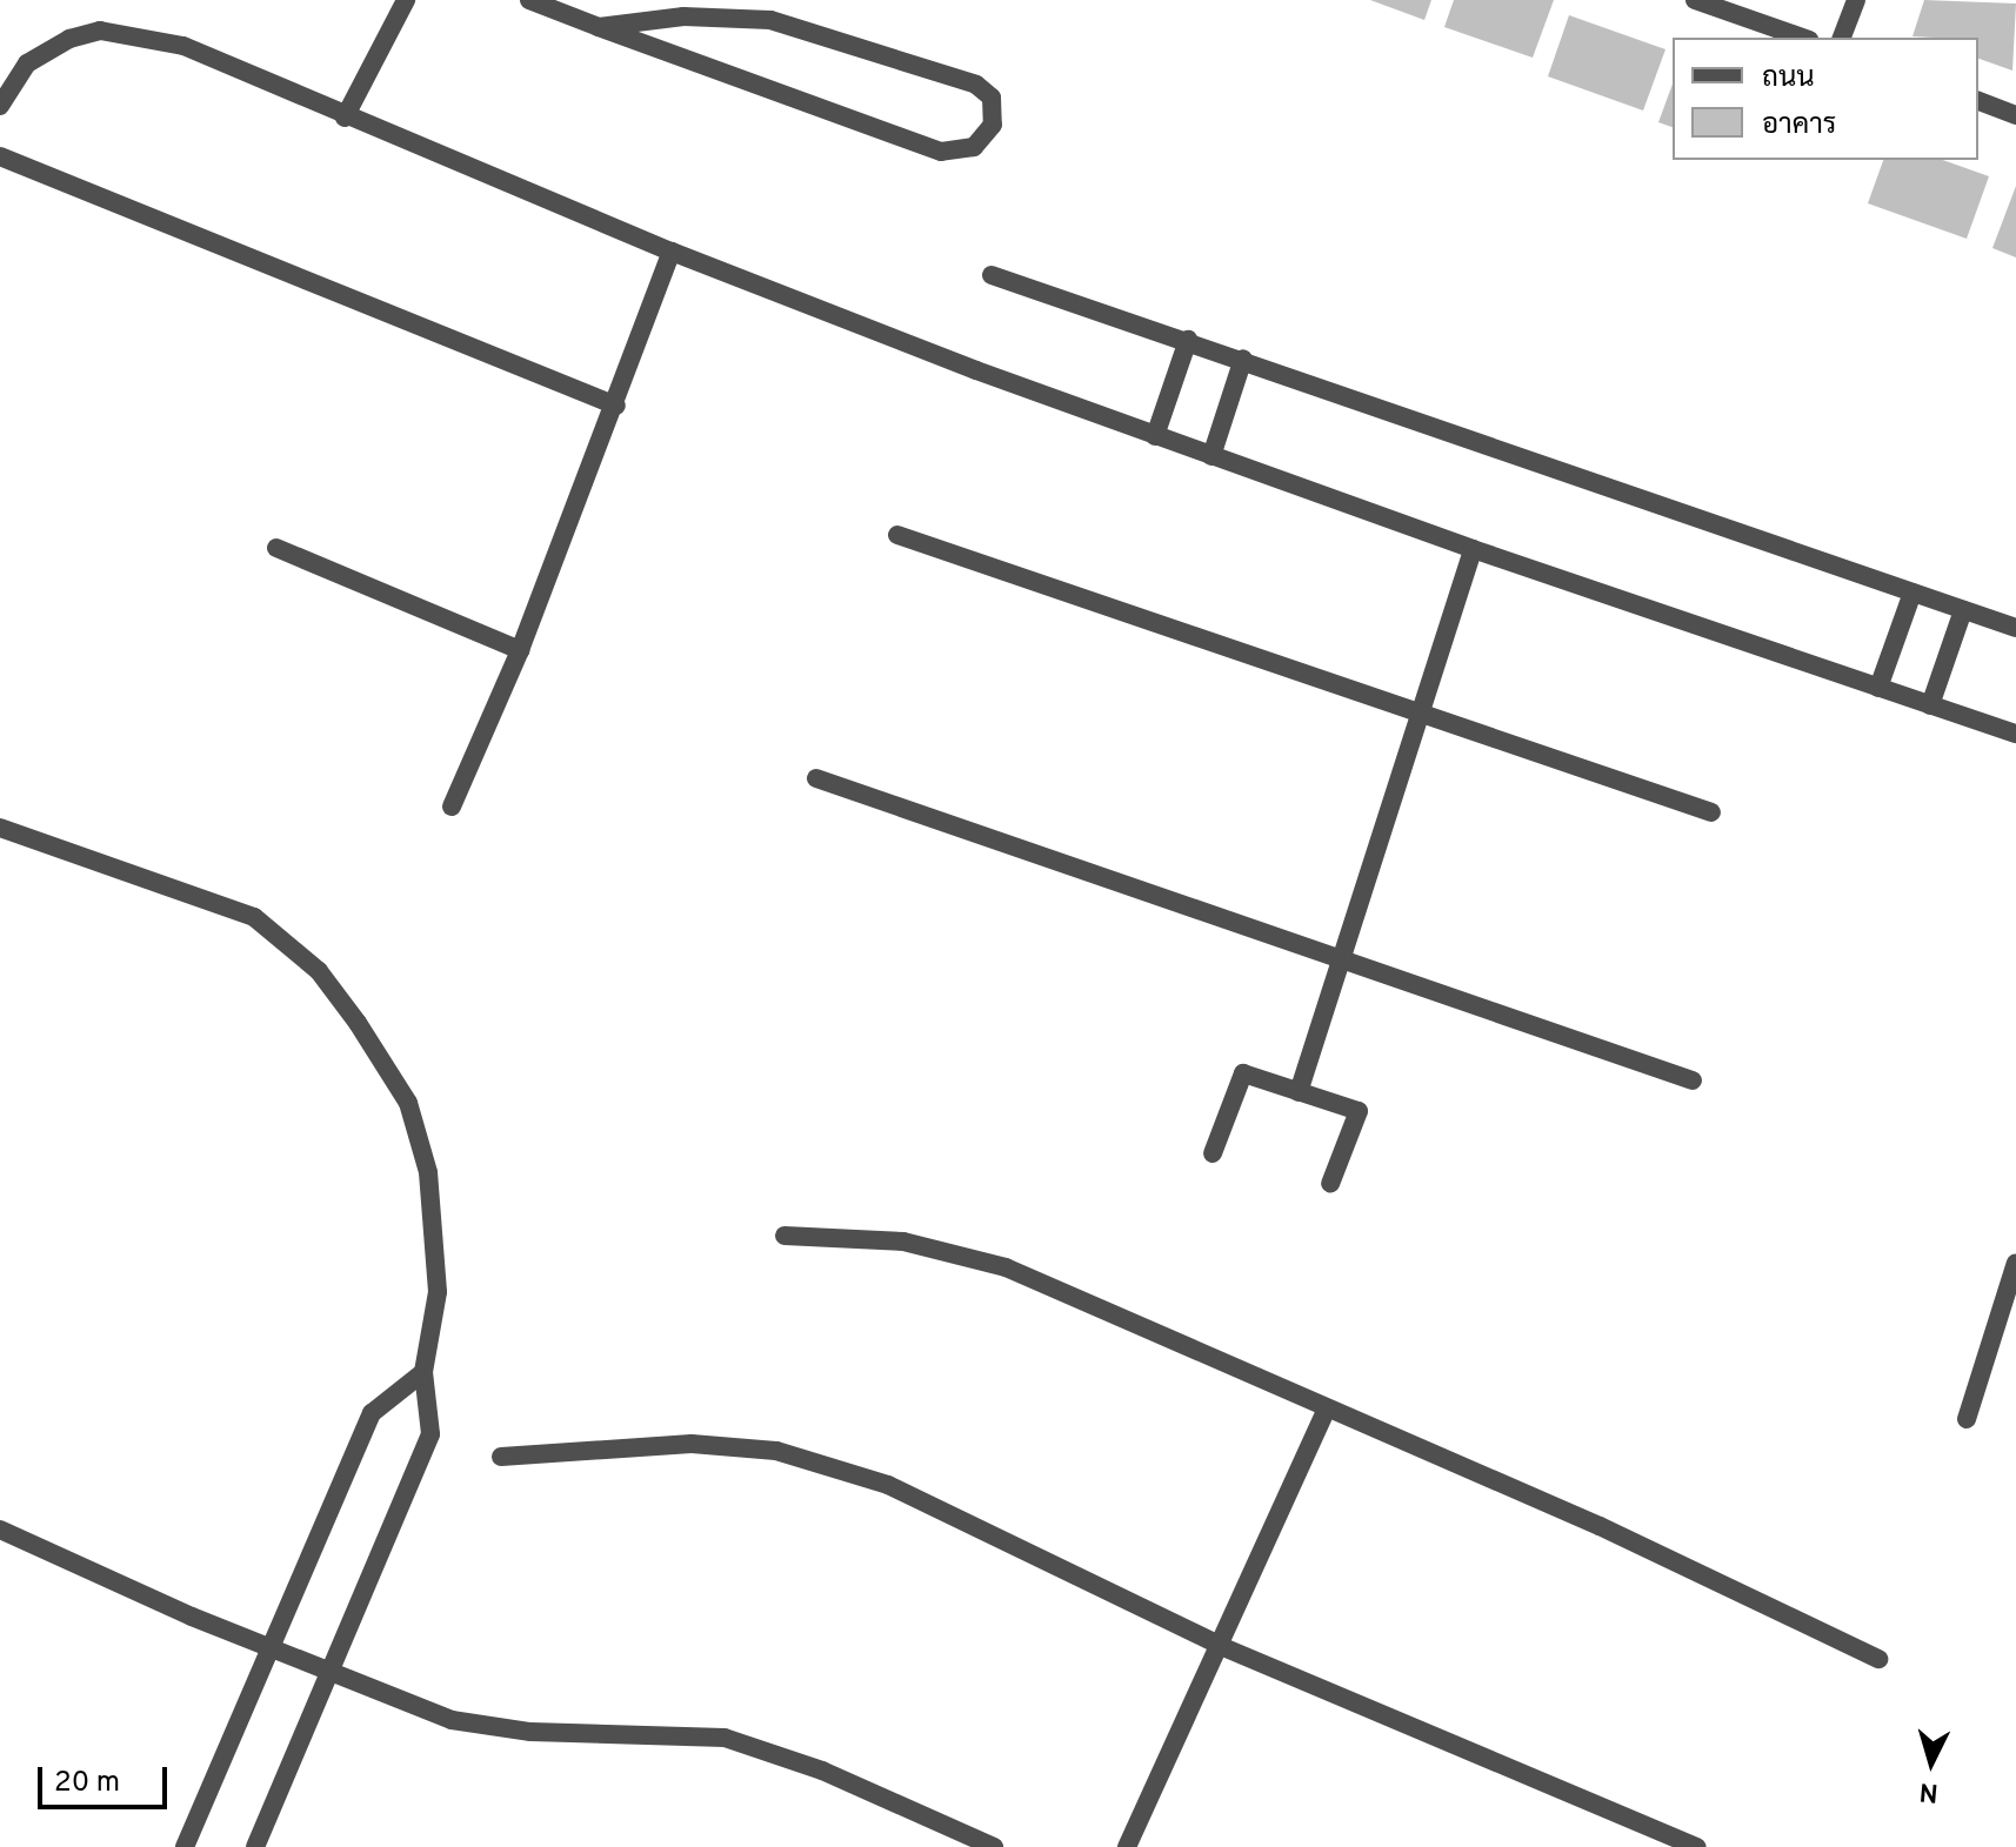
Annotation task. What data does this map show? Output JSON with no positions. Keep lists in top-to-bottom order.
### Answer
{
  "legend": ["ถนน", "อาคาร"],
  "scale_bar": "20 m",
  "north": "bottom"
}
